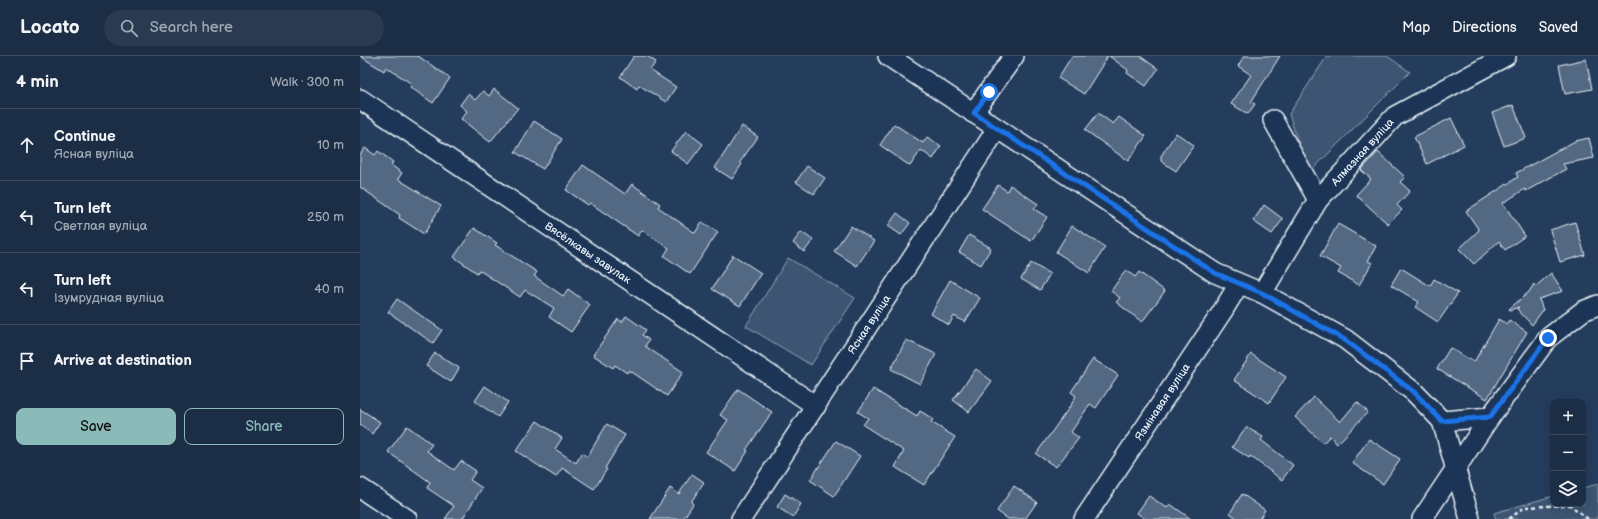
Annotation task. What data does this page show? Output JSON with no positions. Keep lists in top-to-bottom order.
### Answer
{
  "streets": {
    "street": [
      "Алмазная вуліца",
      "Вясёлкавы завулак",
      "Ясная вуліца",
      "Язмінавая вуліца"
    ]
  },
  "crossings": [
    ["Вясёлкавы завулак", "Ясная вуліца"]
  ],
  "page": {
    "header": "Locato",
    "search": "Search here",
    "nav": ["Map", "Directions", "Saved"],
    "heading": ["4 min", "Walk · 300 m"],
    "list": [
      ["Continue", "Ясная вуліца", "10 m"],
      ["Turn left", "Светлая вуліца", "250 m"],
      ["Turn left", "Ізумрудная вуліца", "40 m"],
      "Arrive at destination"
    ],
    "buttons": ["Save", "Share"],
    "map_buttons": ["+", "−"]
  }
}
